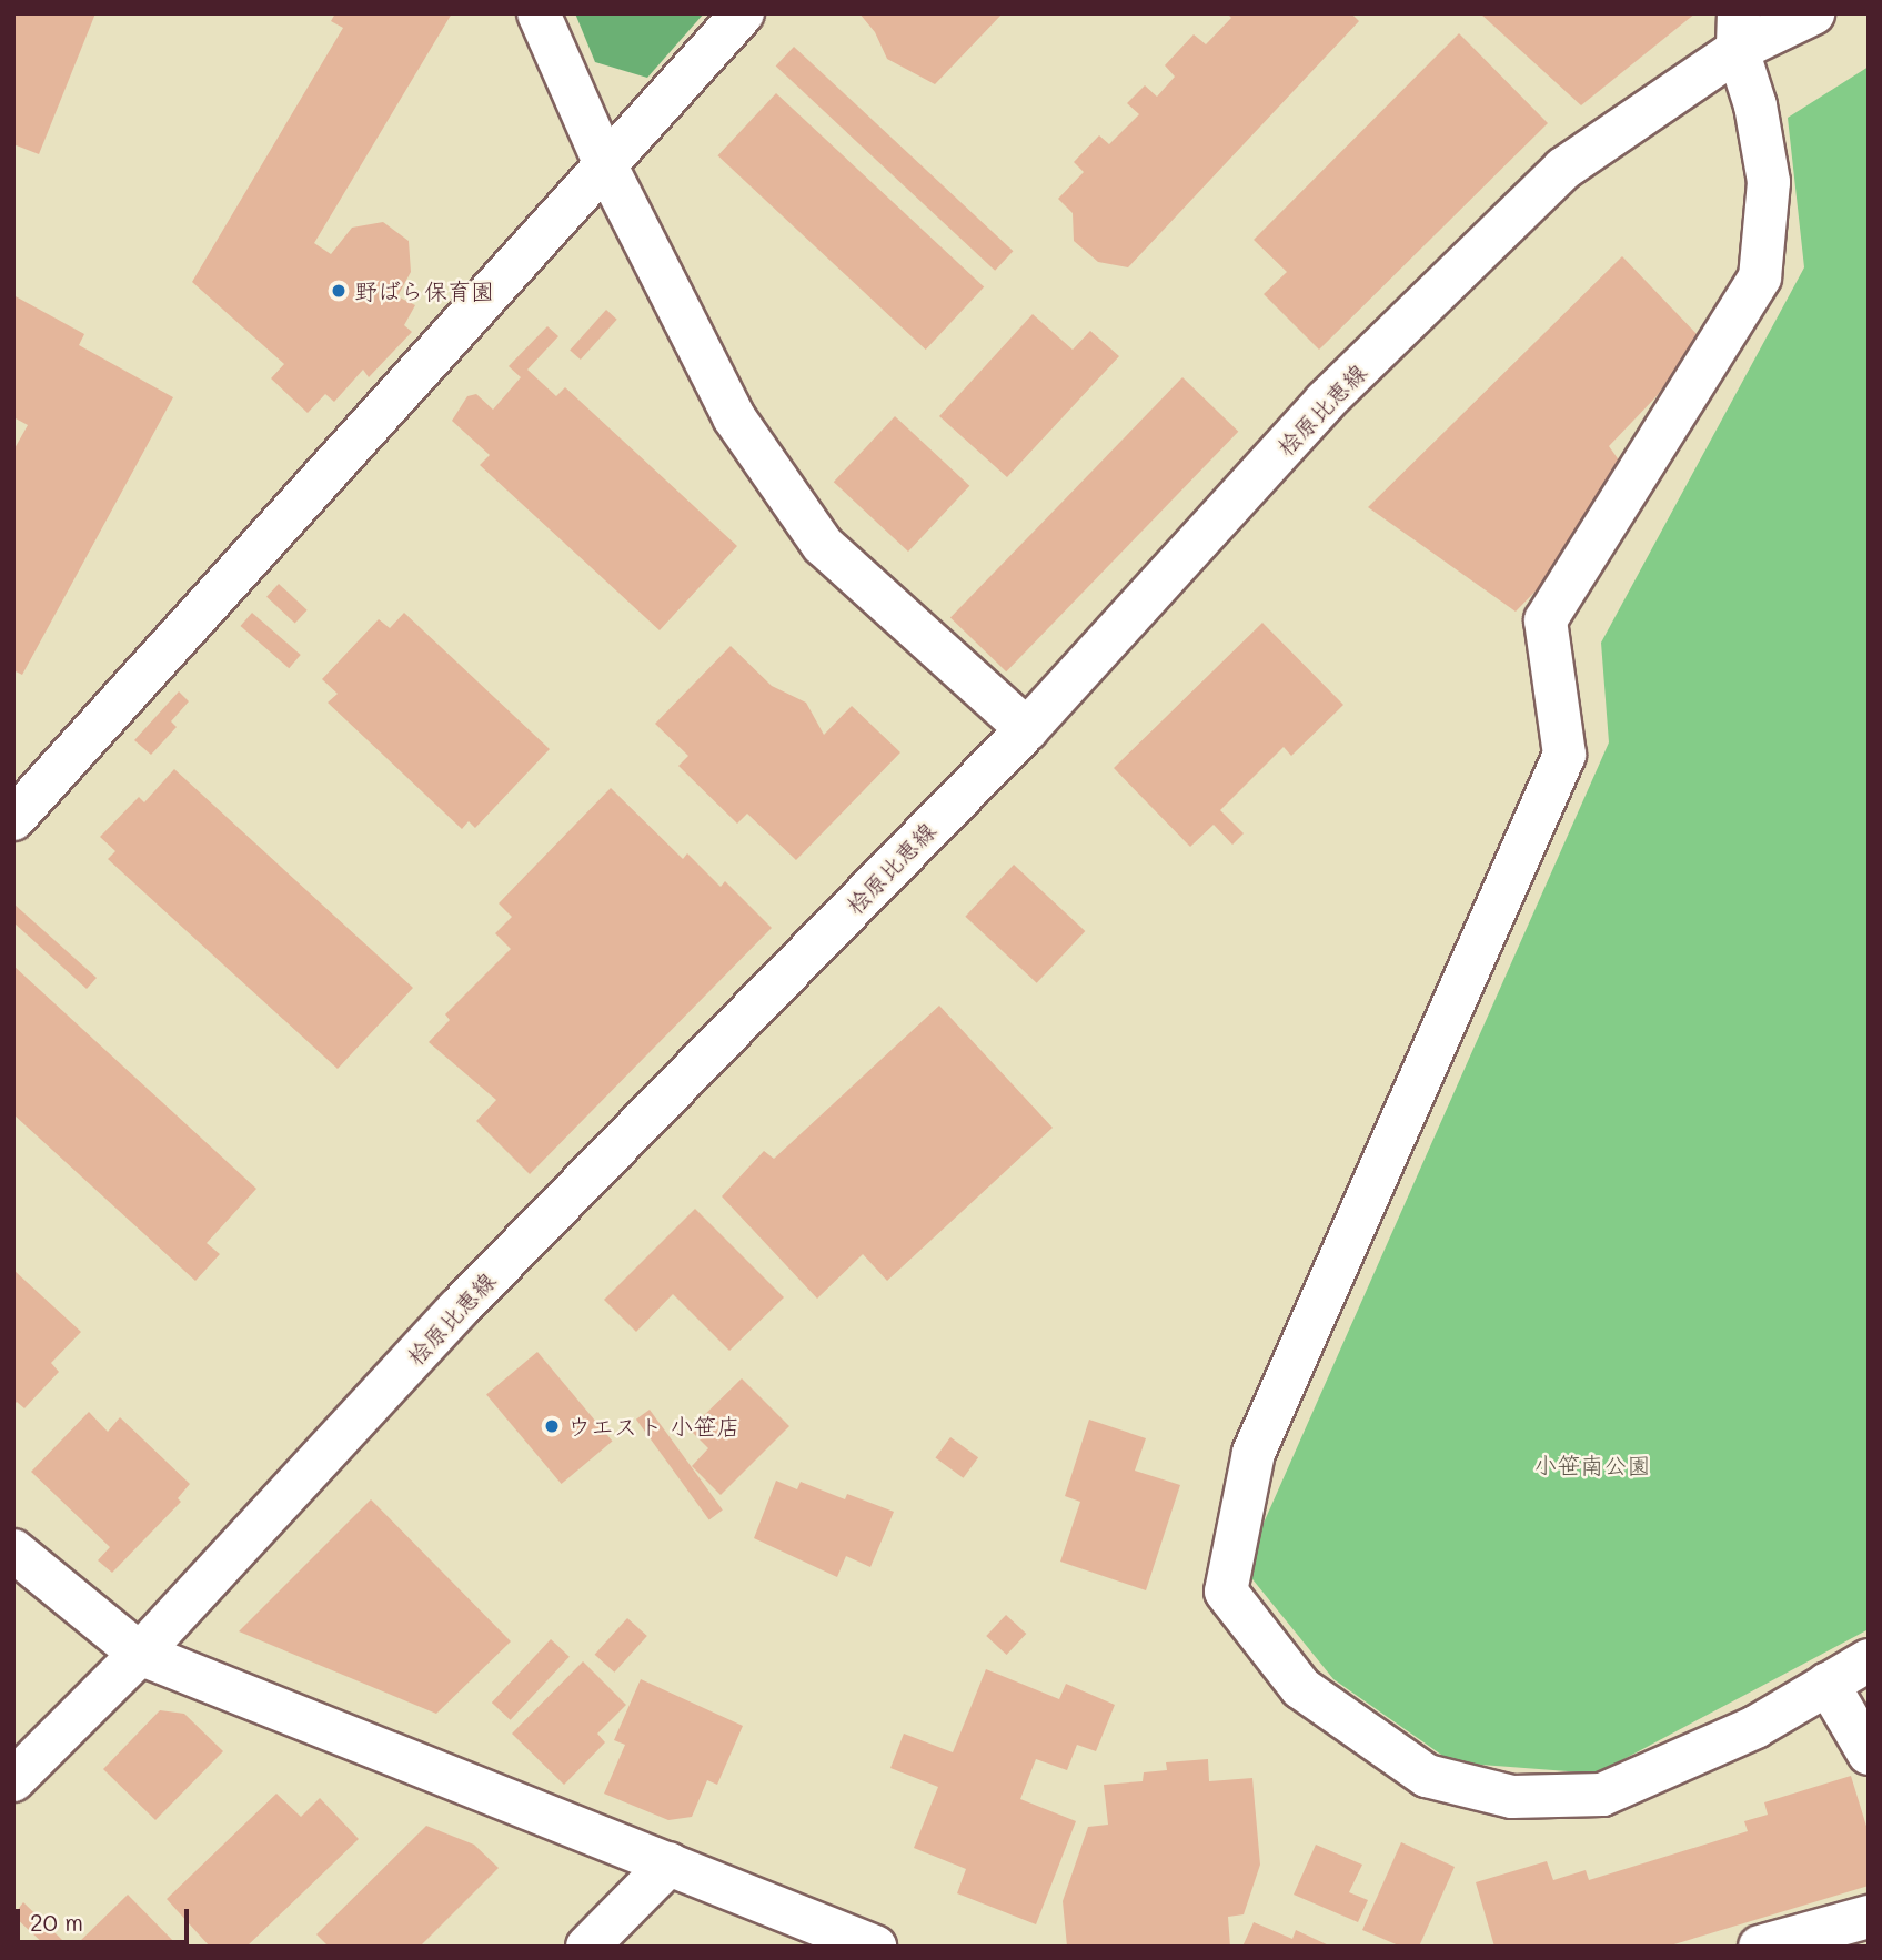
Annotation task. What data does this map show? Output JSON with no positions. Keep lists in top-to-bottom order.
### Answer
{
  "streets": {
    "street": ["桧原比恵線"]
  },
  "parks": ["小笹南公園"],
  "places": ["野ばら保育園", "ウエスト 小笹店"],
  "scale_bar": "20 m"
}
